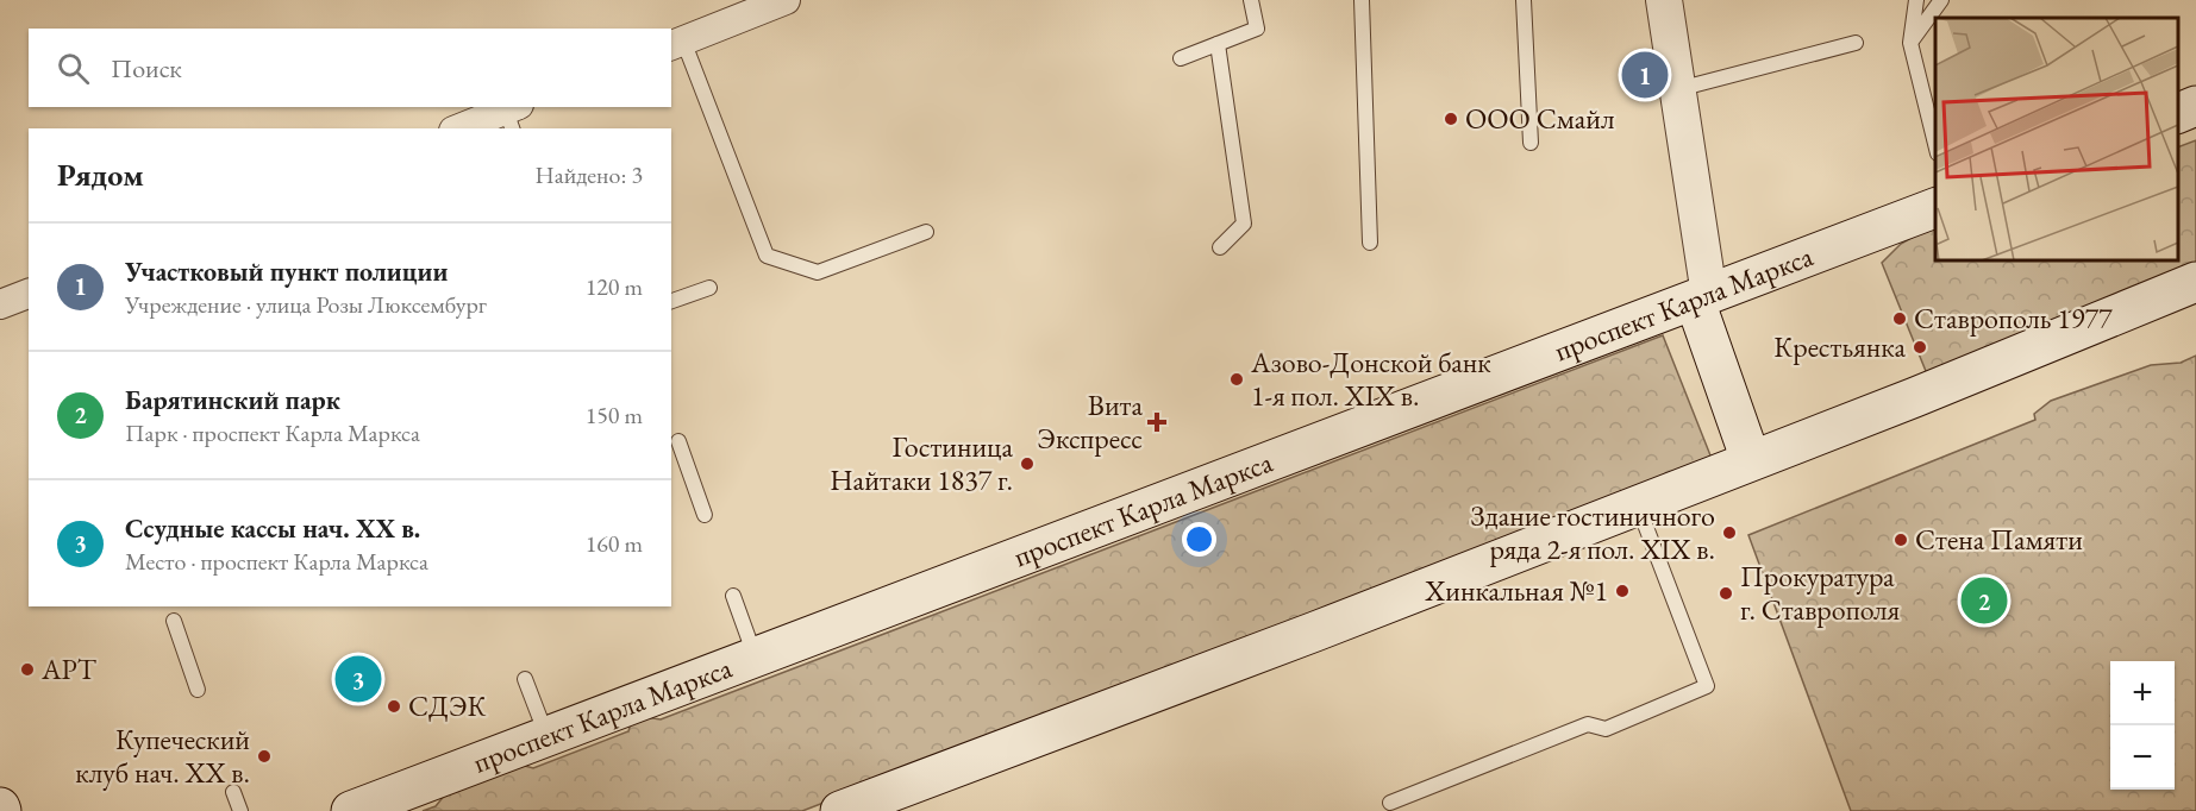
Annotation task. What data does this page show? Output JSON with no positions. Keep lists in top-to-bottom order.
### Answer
{
  "streets": {
    "main road": ["проспект Карла Маркса"]
  },
  "places": {
    "other": [
      "ООО Смайл",
      "Ставрополь 1977",
      "Крестьянка",
      "Азово-Донской банк 1-я пол. XIX в.",
      "Гостиница Найтаки 1837 г.",
      "Здание гостиничного ряда 2-я пол. XIX в.",
      "Стена Памяти",
      "Хинкальная №1",
      "Прокуратура г. Ставрополя",
      "АРТ",
      "СДЭК",
      "Купеческий клуб нач. ХХ в."
    ],
    "health": ["Вита Экспресс"]
  },
  "page": {
    "search": "Поиск",
    "pins": ["1", "2", "3"],
    "heading": ["Рядом", "Найдено: 3"],
    "list": [
      {
        "mark": "1",
        "name": "Участковый пункт полиции",
        "note": "Учреждение · улица Розы Люксембург",
        "value": "120 m"
      },
      {
        "mark": "2",
        "name": "Барятинский парк",
        "note": "Парк · проспект Карла Маркса",
        "value": "150 m"
      },
      {
        "mark": "3",
        "name": "Ссудные кассы нач. ХХ в.",
        "note": "Место · проспект Карла Маркса",
        "value": "160 m"
      }
    ],
    "map_buttons": ["+", "−"]
  }
}
